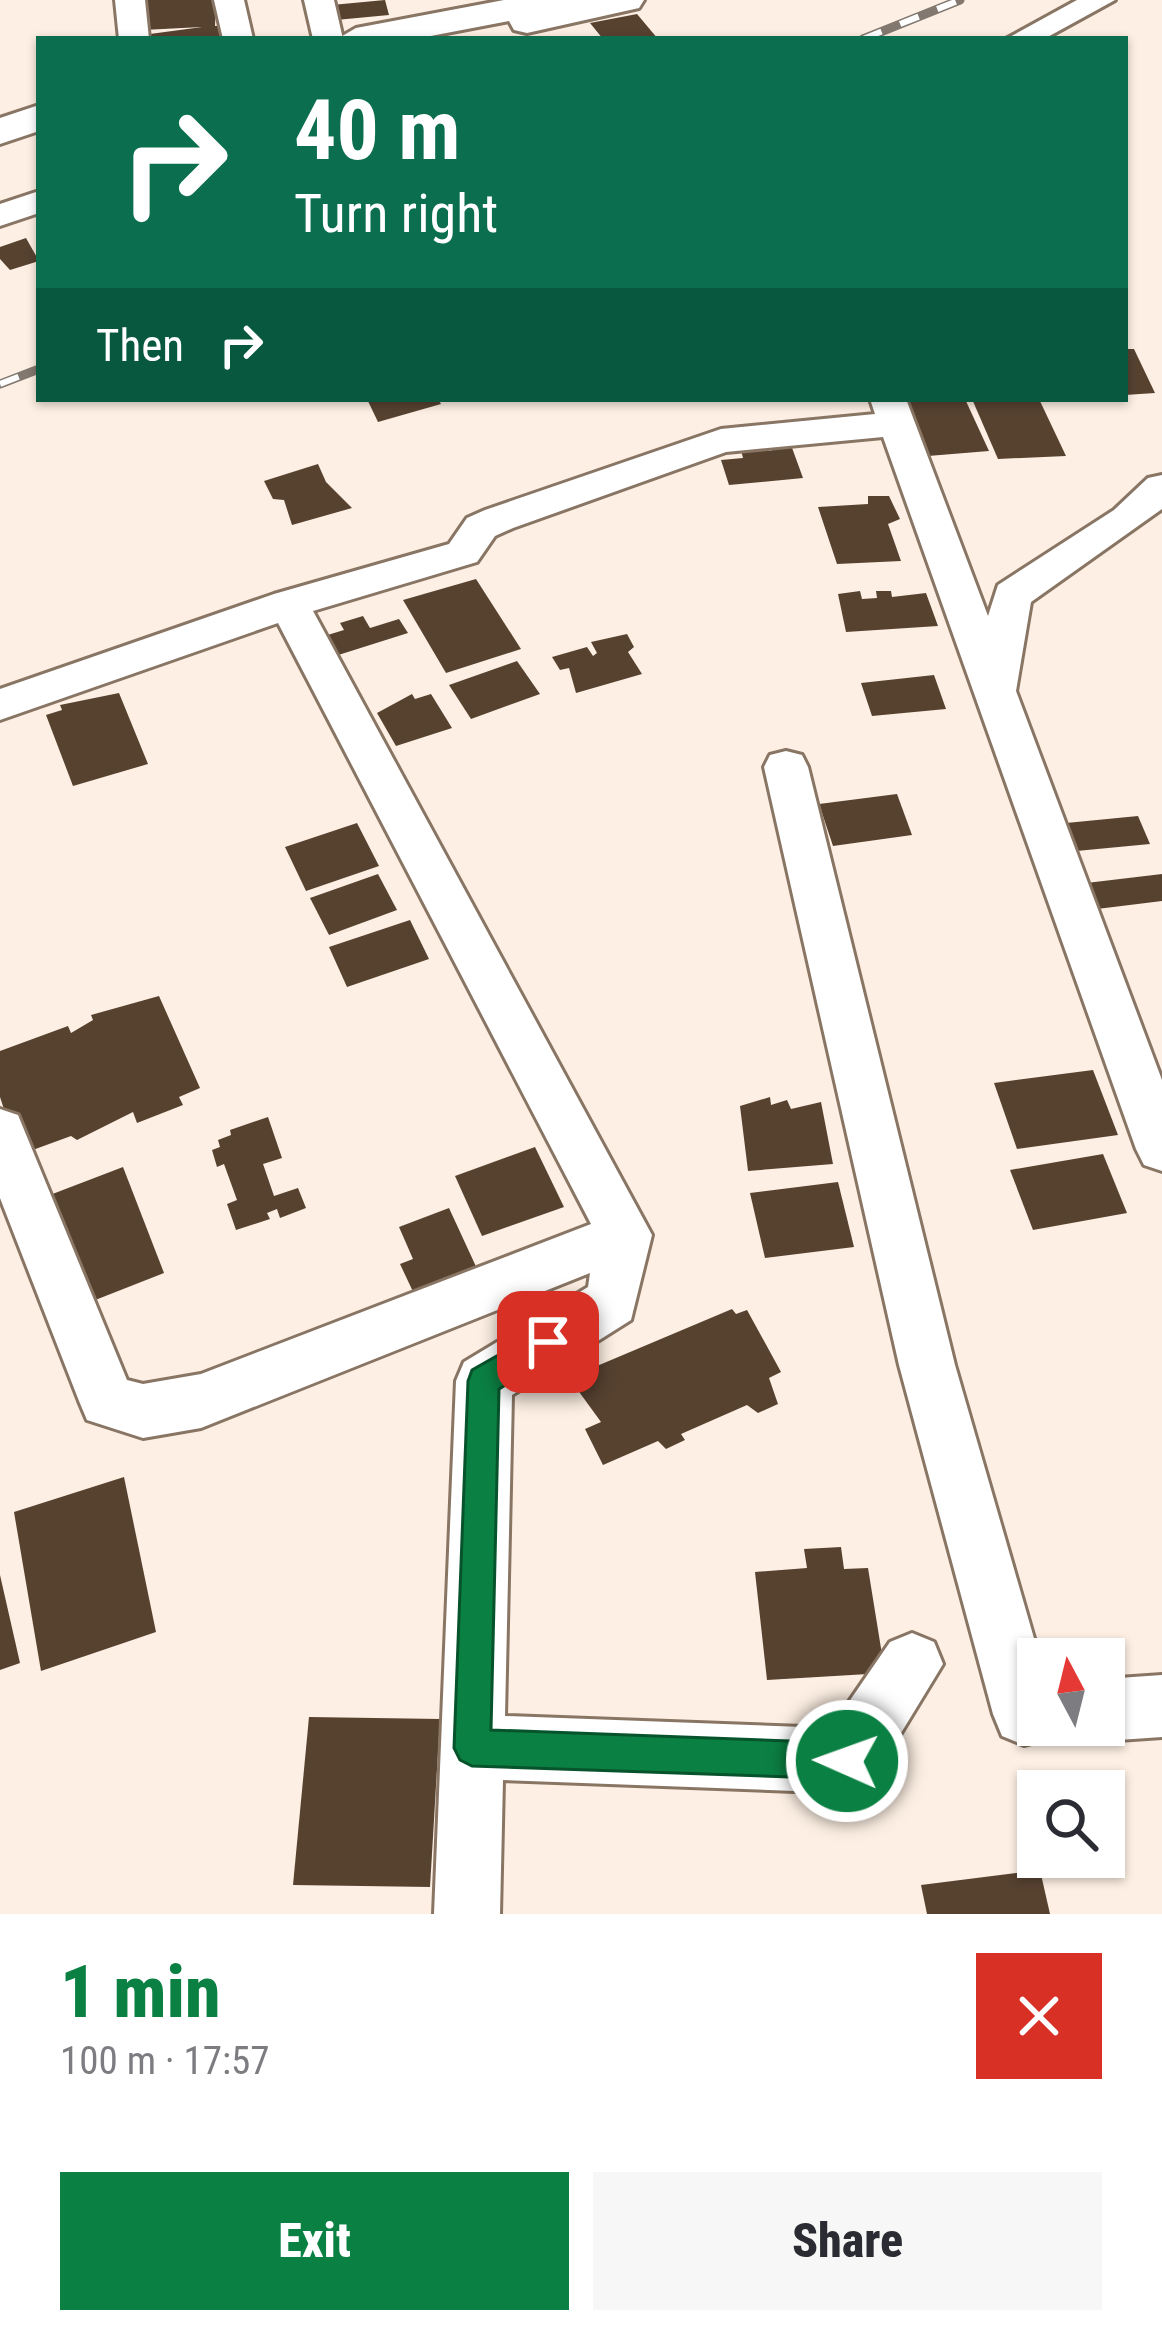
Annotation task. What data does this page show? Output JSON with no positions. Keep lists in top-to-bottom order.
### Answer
{
  "north": "top",
  "page": {
    "turn": ["40 m", "Turn right"],
    "then": "Then",
    "heading": ["1 min", "100 m · 17:57"],
    "buttons": ["Exit", "Share"]
  }
}
